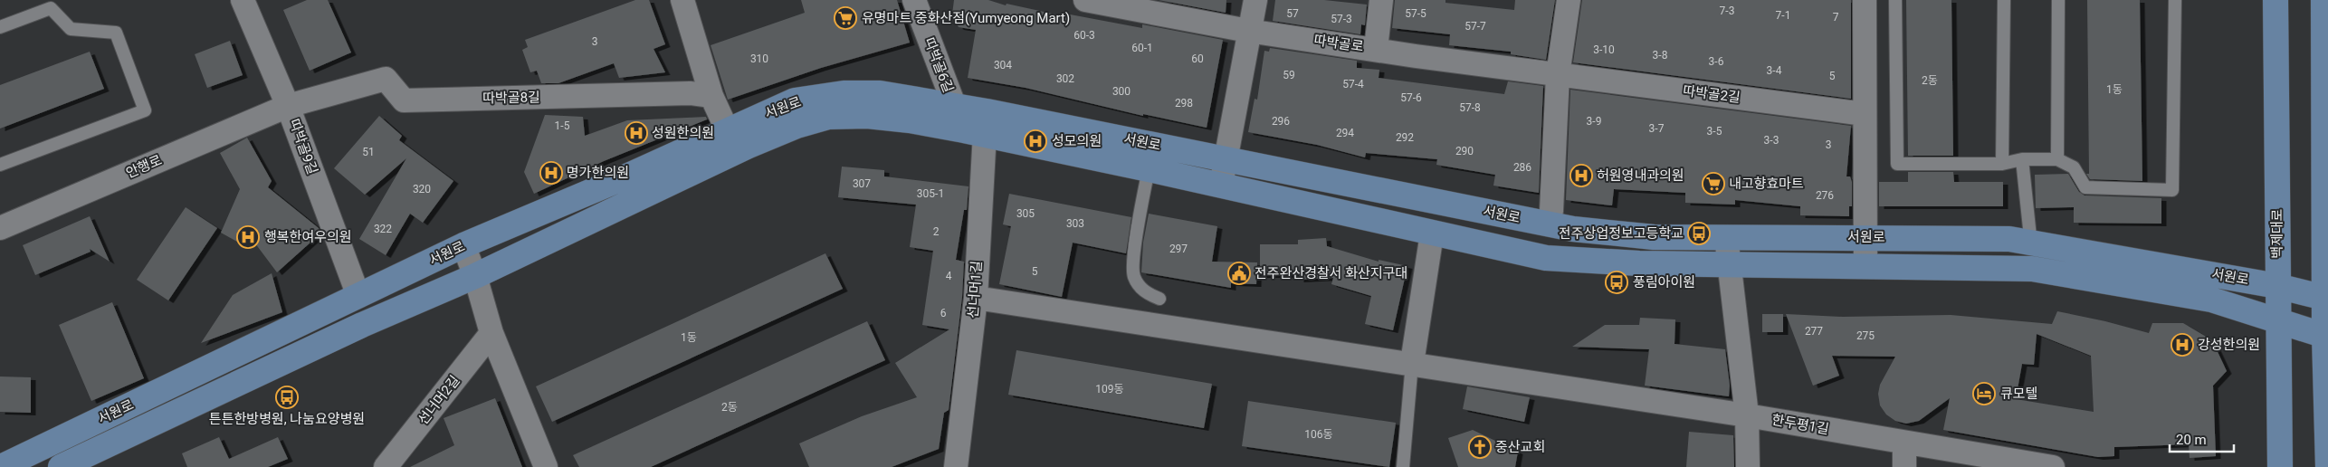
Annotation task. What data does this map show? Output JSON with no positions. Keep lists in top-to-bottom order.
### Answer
{
  "streets": {
    "street": [
      "따박골로",
      "따박골6길",
      "따박골2길",
      "따박골8길",
      "서원로",
      "따박골9길",
      "안행로",
      "백제대로",
      "선너머1길",
      "선너머2길",
      "한두평1길"
    ]
  },
  "crossings": [
    ["따박골로", "따박골2길"],
    ["따박골6길", "서원로"],
    ["따박골8길", "따박골9길"],
    ["따박골8길", "안행로"],
    ["서원로", "따박골9길"],
    ["서원로", "백제대로"],
    ["서원로", "선너머1길"],
    ["따박골9길", "안행로"]
  ],
  "places": {
    "supermarket": ["유명마트 중화산점(Yumyeong Mart)", "내고향효마트"],
    "hospital": [
      "성원한의원",
      "성모의원",
      "명가한의원",
      "허원영내과의원",
      "행복한여우의원",
      "강성한의원"
    ],
    "bus stop": ["전주상업정보고등학교", "풍림아이원", "튼튼한방병원, 나눔요양병원"],
    "public building": ["전주완산경찰서 화산지구대"],
    "hotel": ["큐모텔"],
    "church": ["중산교회"]
  },
  "house_numbers": [
    "7-3",
    "57",
    "57-5",
    "7-1",
    "7",
    "57-3",
    "57-7",
    "60-3",
    "3",
    "60-1",
    "3-10",
    "3-8",
    "310",
    "60",
    "3-6",
    "304",
    "3-4",
    "59",
    "5",
    "302",
    "2동",
    "57-4",
    "1동",
    "300",
    "57-6",
    "298",
    "57-8",
    "296",
    "3-9",
    "1-5",
    "3-7",
    "3-5",
    "294",
    "292",
    "3-3",
    "3",
    "290",
    "51",
    "286",
    "307",
    "320",
    "305-1",
    "276",
    "305",
    "303",
    "322",
    "2",
    "297",
    "5",
    "4",
    "6",
    "277",
    "275",
    "1동",
    "109동",
    "2동",
    "106동"
  ],
  "scale_bar": "20 m"
}
